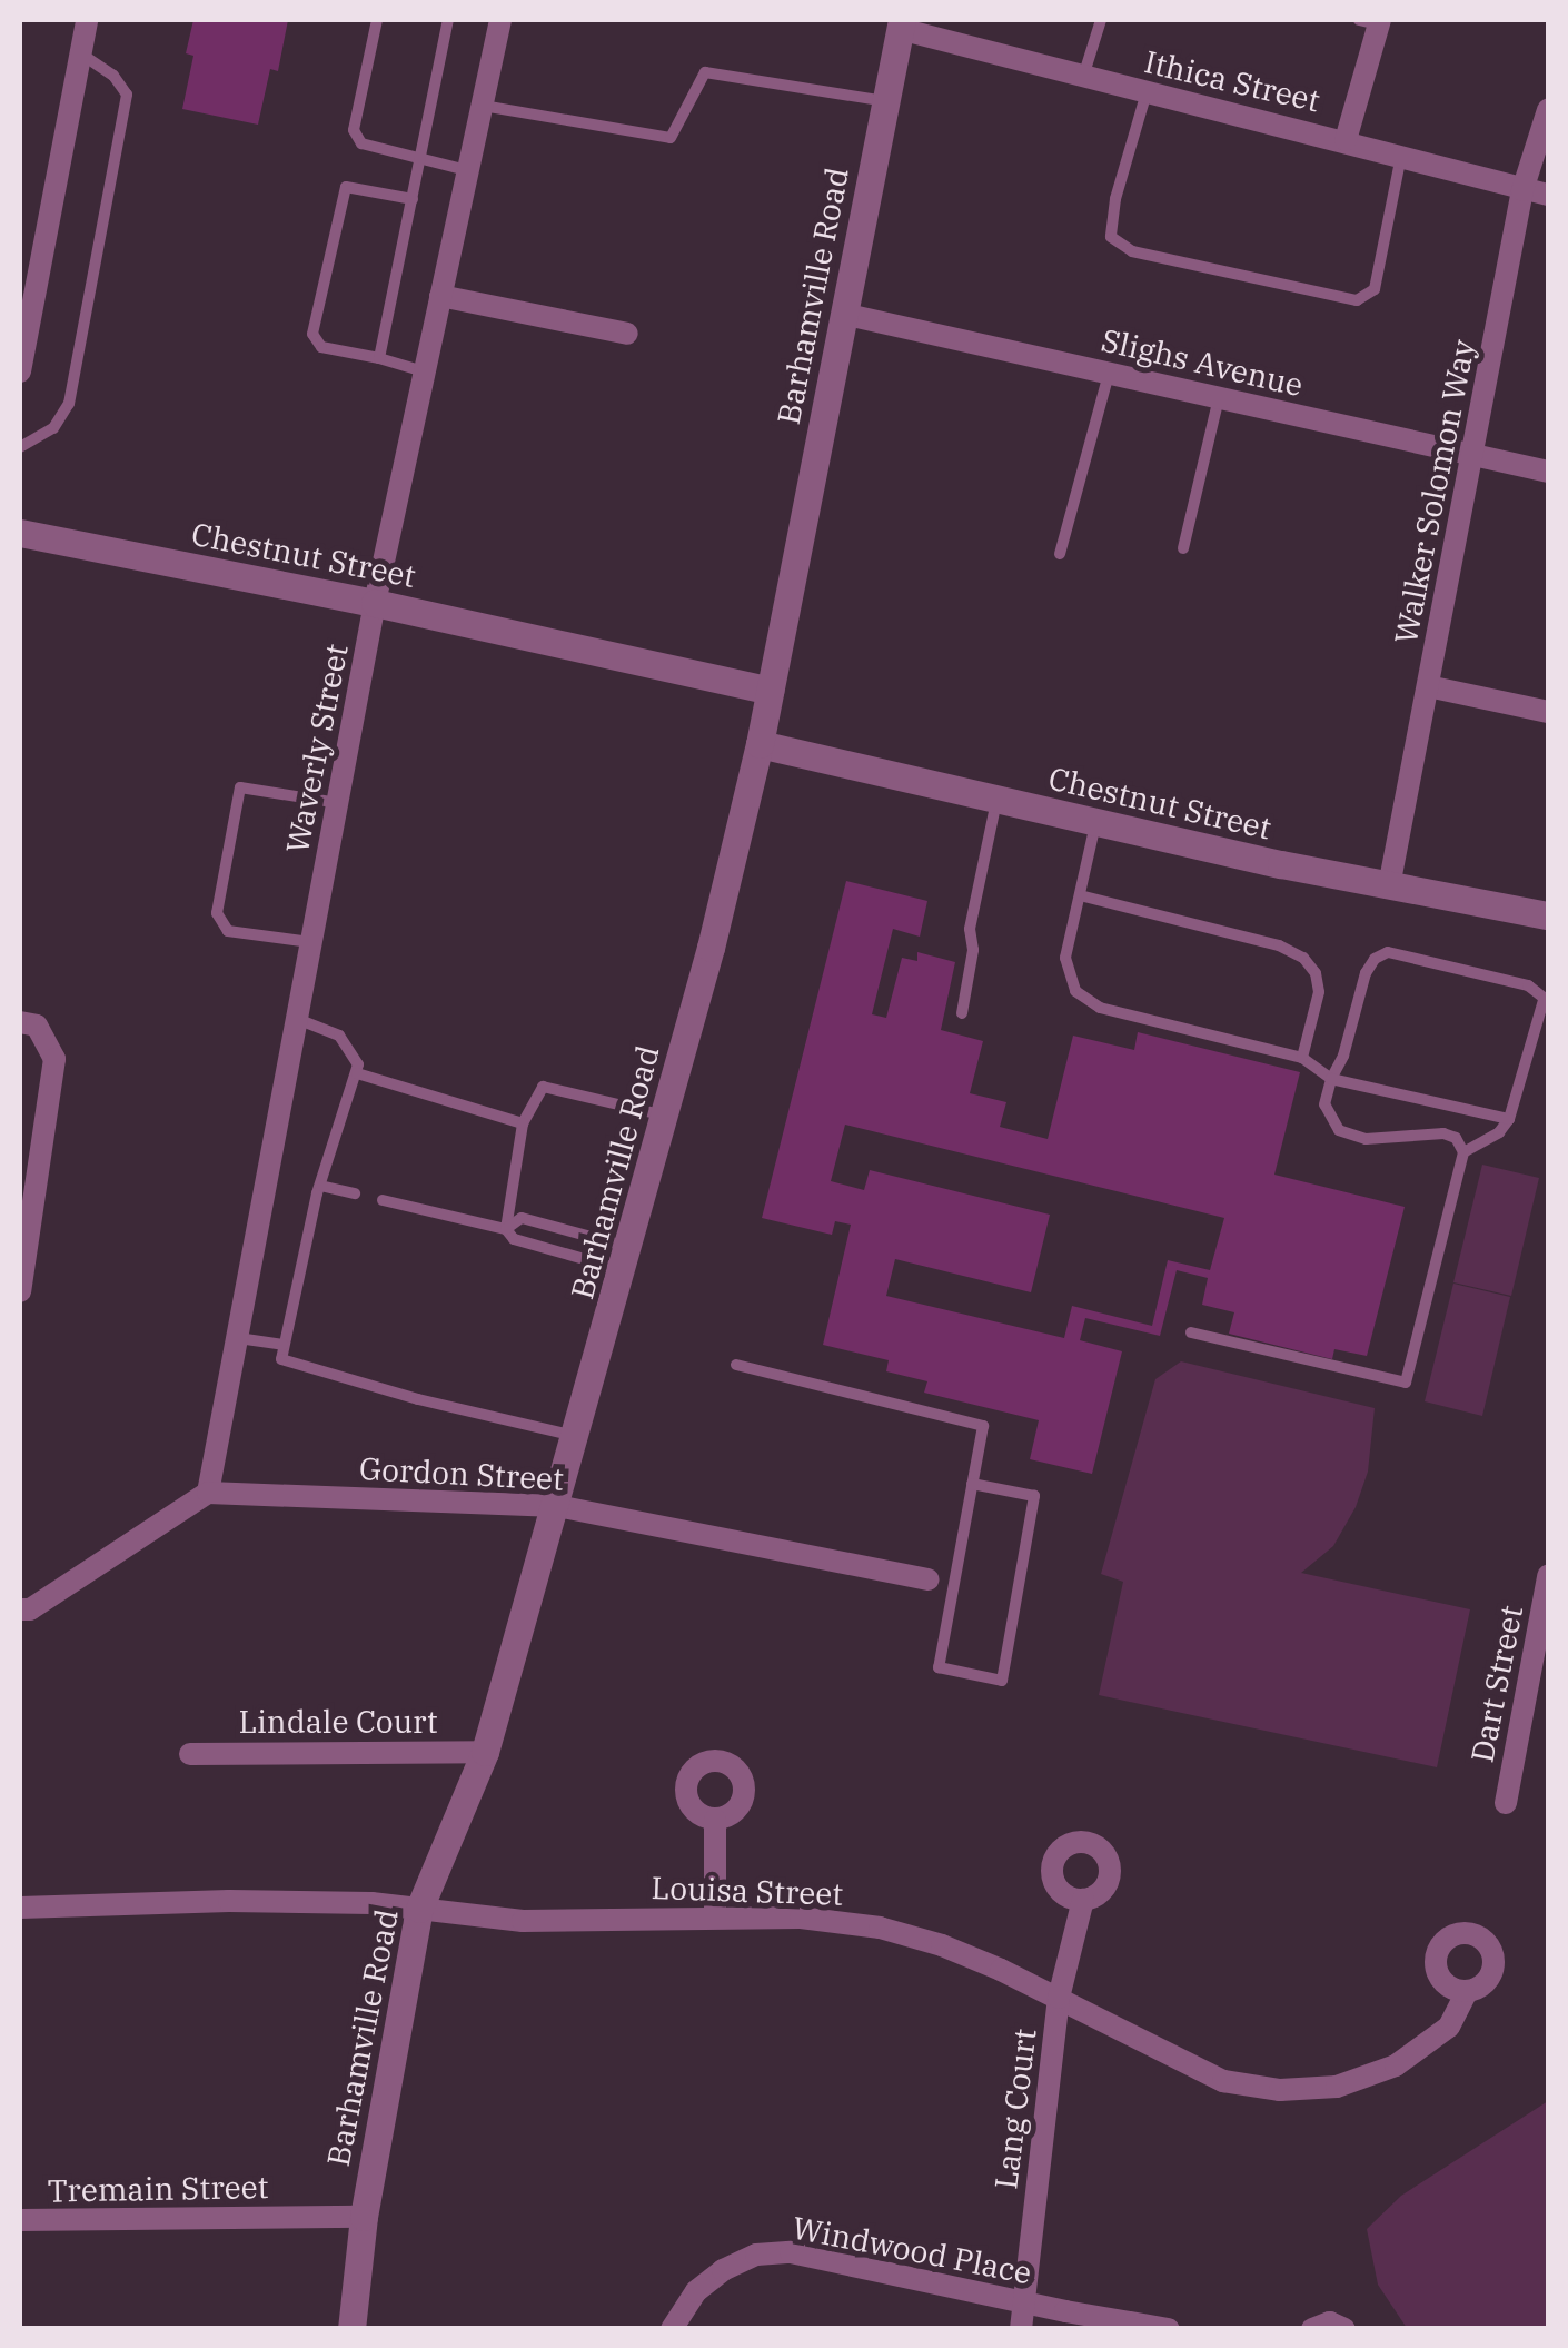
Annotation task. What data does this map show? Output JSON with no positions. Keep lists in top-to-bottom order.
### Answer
{
  "streets": {
    "street": [
      "Ithica Street",
      "Barhamville Road",
      "Slighs Avenue",
      "Walker Solomon Way",
      "Chestnut Street",
      "Waverly Street",
      "Gordon Street",
      "Dart Street",
      "Lindale Court",
      "Louisa Street",
      "Lang Court",
      "Tremain Street",
      "Windwood Place"
    ]
  },
  "crossings": [
    ["Ithica Street", "Barhamville Road"],
    ["Ithica Street", "Walker Solomon Way"],
    ["Barhamville Road", "Slighs Avenue"],
    ["Barhamville Road", "Chestnut Street"],
    ["Barhamville Road", "Gordon Street"],
    ["Barhamville Road", "Lindale Court"],
    ["Barhamville Road", "Louisa Street"],
    ["Barhamville Road", "Tremain Street"],
    ["Slighs Avenue", "Walker Solomon Way"],
    ["Walker Solomon Way", "Chestnut Street"],
    ["Chestnut Street", "Waverly Street"],
    ["Waverly Street", "Gordon Street"],
    ["Louisa Street", "Lang Court"],
    ["Lang Court", "Windwood Place"]
  ]
}
